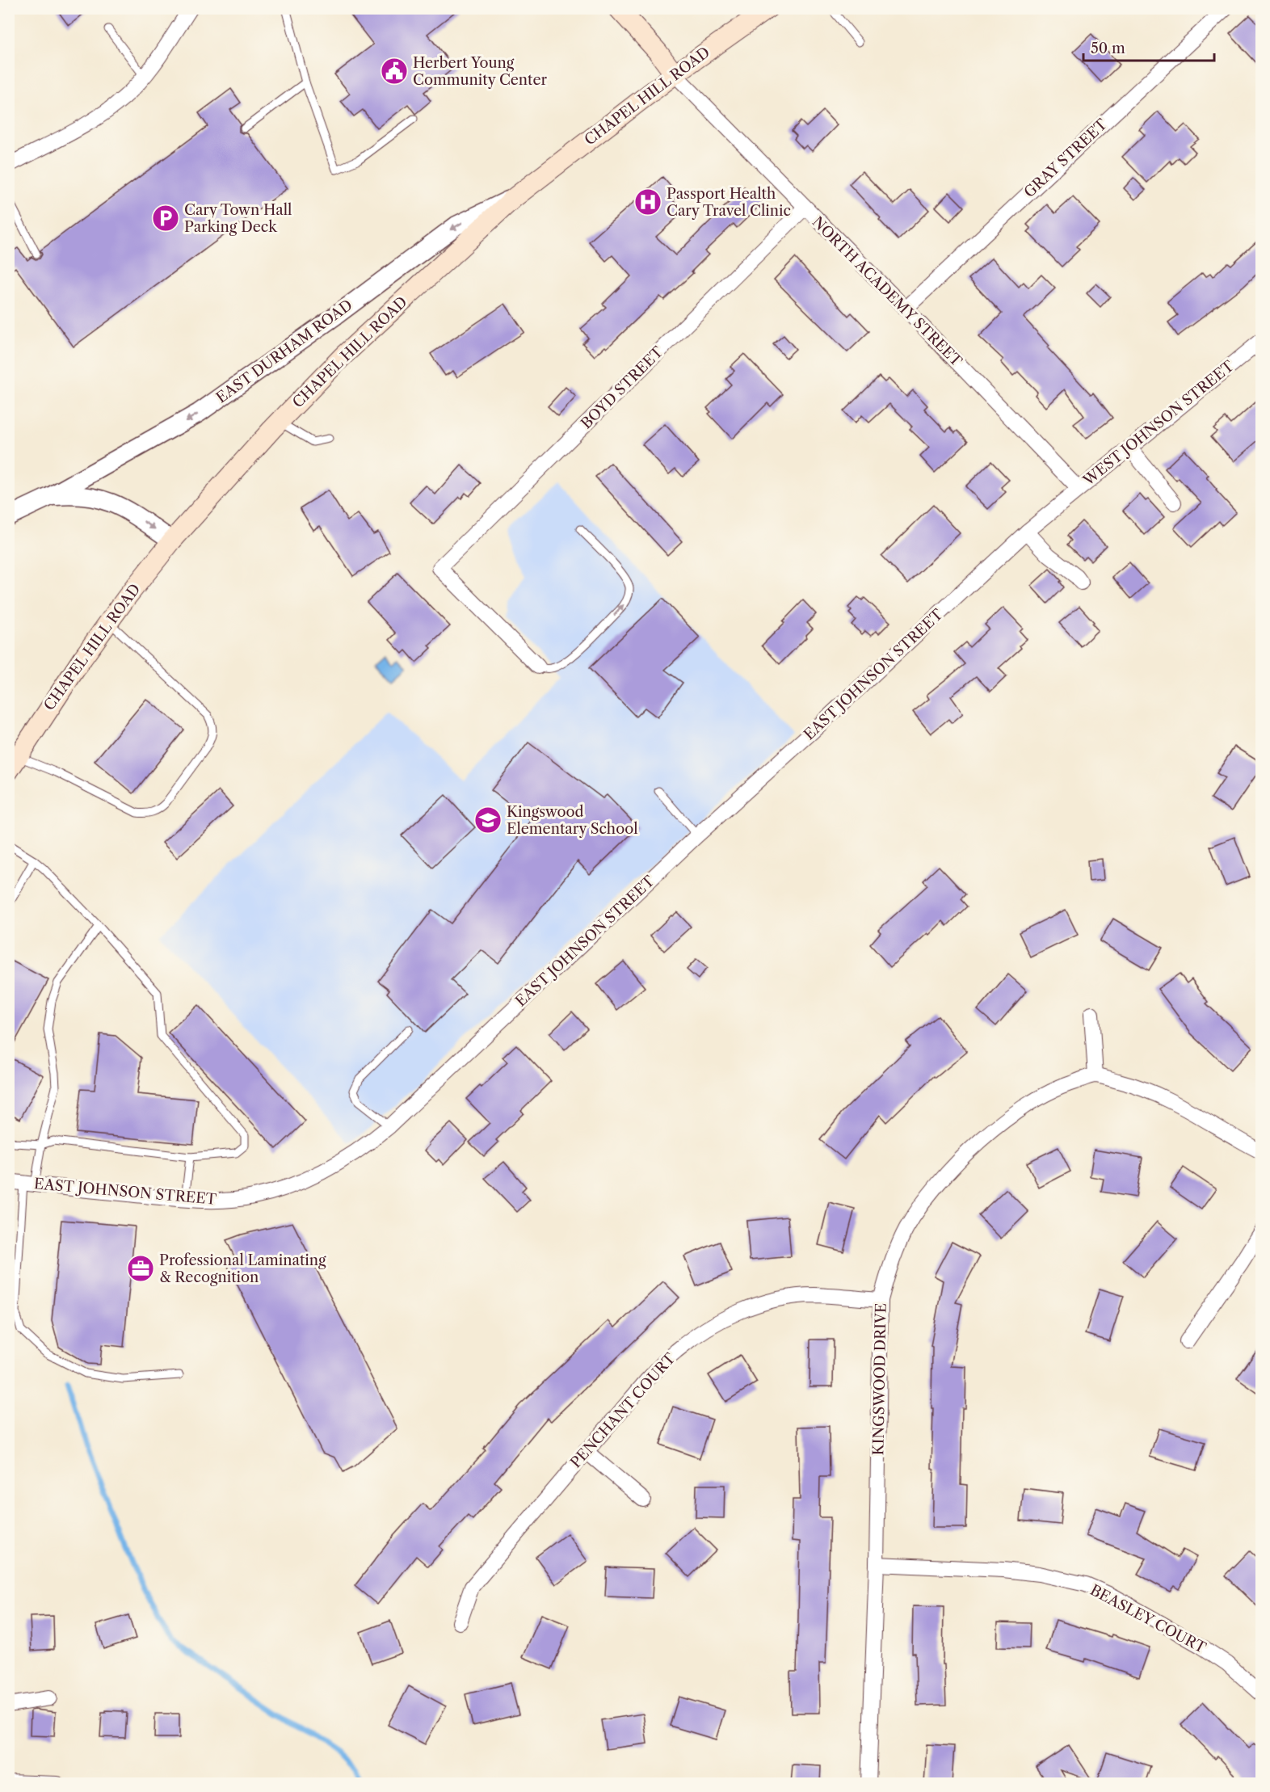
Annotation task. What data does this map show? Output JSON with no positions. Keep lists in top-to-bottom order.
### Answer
{
  "streets": {
    "main road": ["CHAPEL HILL ROAD", "NORTH ACADEMY STREET"],
    "street": [
      "GRAY STREET",
      "EAST DURHAM ROAD",
      "BOYD STREET",
      "WEST JOHNSON STREET",
      "EAST JOHNSON STREET",
      "KINGSWOOD DRIVE",
      "PENCHANT COURT",
      "BEASLEY COURT"
    ]
  },
  "crossings": [
    ["CHAPEL HILL ROAD", "NORTH ACADEMY STREET"],
    ["CHAPEL HILL ROAD", "EAST DURHAM ROAD"],
    ["GRAY STREET", "NORTH ACADEMY STREET"],
    ["NORTH ACADEMY STREET", "BOYD STREET"],
    ["NORTH ACADEMY STREET", "WEST JOHNSON STREET"],
    ["NORTH ACADEMY STREET", "EAST JOHNSON STREET"],
    ["WEST JOHNSON STREET", "EAST JOHNSON STREET"],
    ["KINGSWOOD DRIVE", "PENCHANT COURT"],
    ["KINGSWOOD DRIVE", "BEASLEY COURT"]
  ],
  "places": {
    "public building": ["Herbert Young Community Center"],
    "hospital": ["Passport Health Cary Travel Clinic"],
    "parking": ["Cary Town Hall Parking Deck"],
    "school or university": ["Kingswood Elementary School"],
    "office": ["Professional Laminating & Recognition"]
  },
  "scale_bar": "50 m"
}
